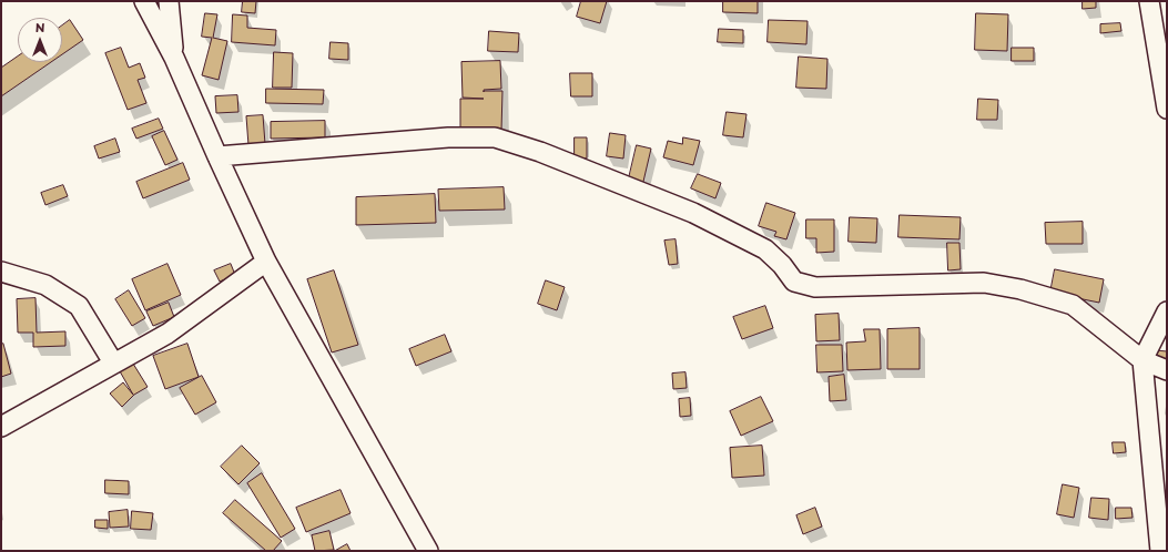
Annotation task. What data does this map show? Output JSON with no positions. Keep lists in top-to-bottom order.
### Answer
{
  "north": "top"
}
